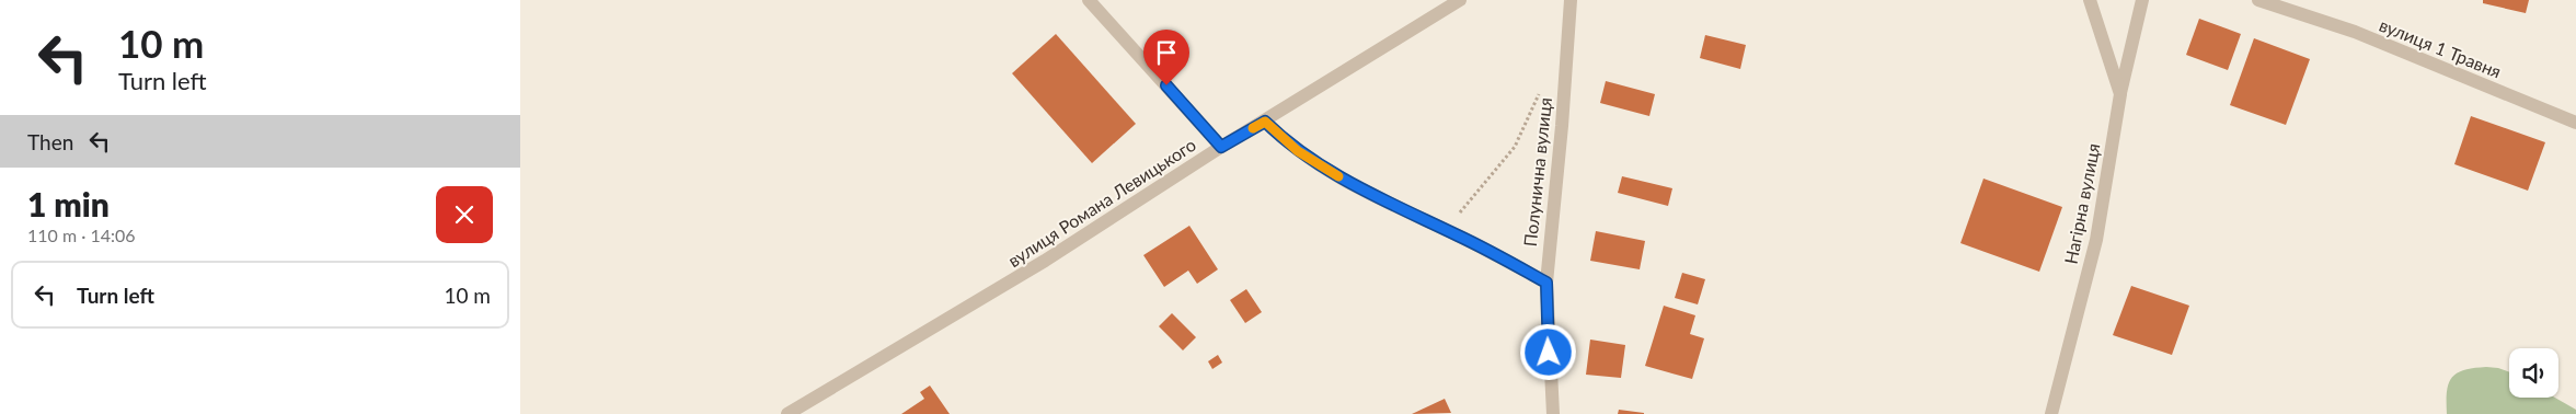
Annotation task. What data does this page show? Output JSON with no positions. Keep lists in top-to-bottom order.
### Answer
{
  "streets": {
    "street": [
      "вулиця 1 Травня",
      "Полунична вулиця",
      "вулиця Романа Левицького",
      "Нагірна вулиця"
    ]
  },
  "page": {
    "turn": ["10 m", "Turn left"],
    "then": "Then",
    "heading": ["1 min", "110 m · 14:06"],
    "list": [
      {
        "name": "Turn left",
        "value": "10 m"
      }
    ]
  }
}
